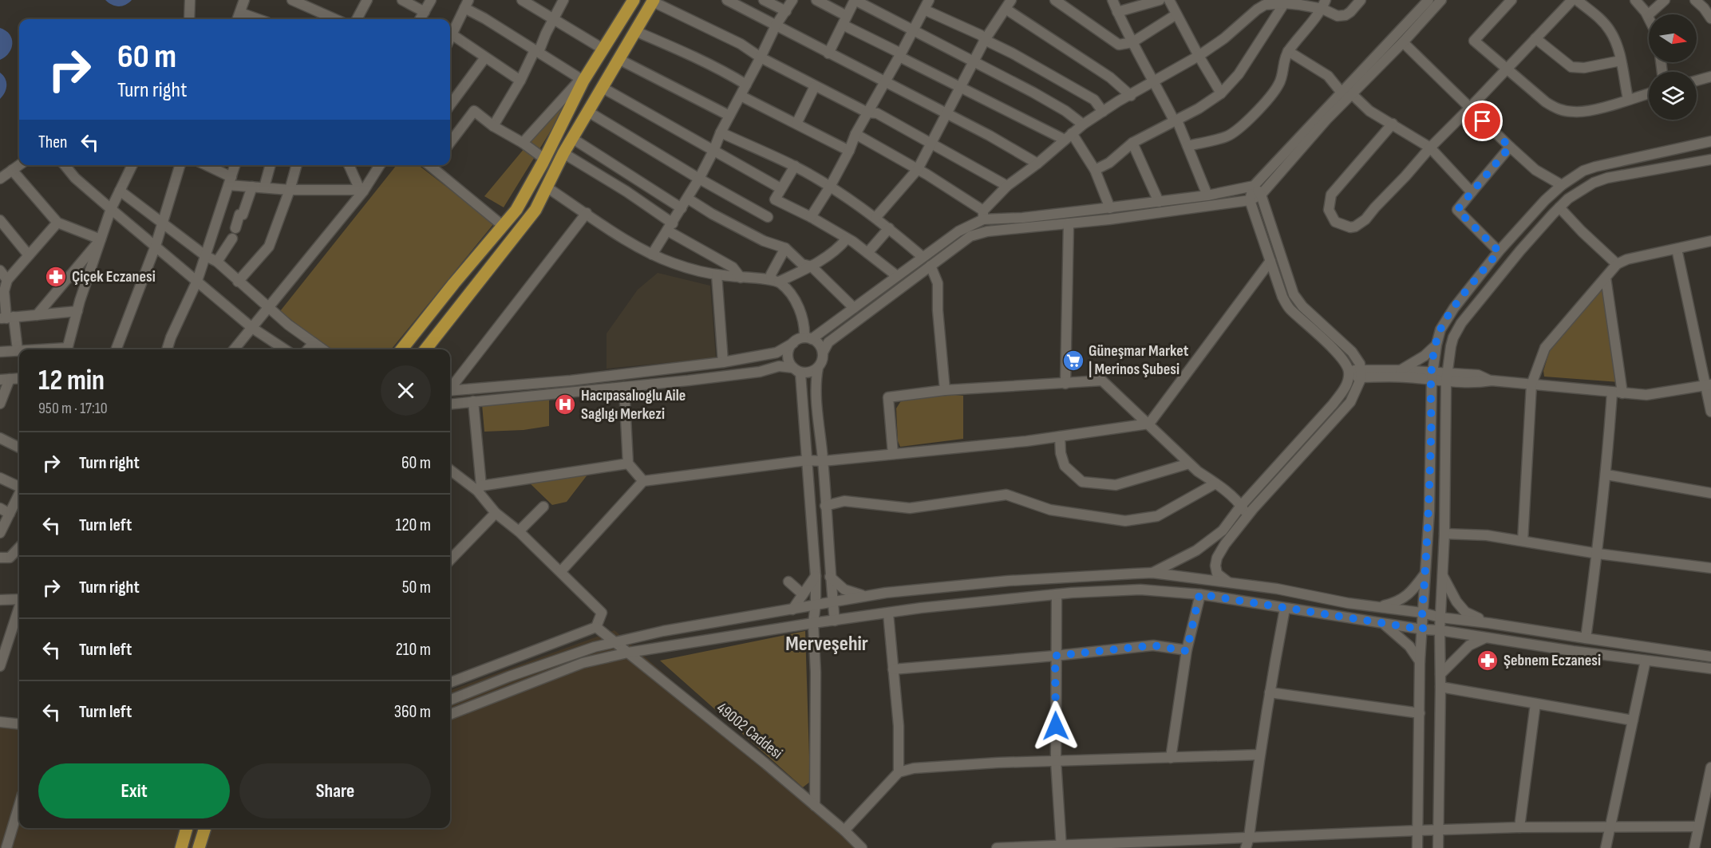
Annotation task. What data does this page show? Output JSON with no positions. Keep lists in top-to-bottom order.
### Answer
{
  "streets": {
    "street": ["49002 Caddesi"]
  },
  "districts": ["Merveşehir"],
  "places": {
    "pharmacy": ["Çiçek Eczanesi", "Şebnem Eczanesi"],
    "supermarket": ["Güneşmar Market | Merinos Şubesi"],
    "hospital": ["Hacıpasalıoglu Aile Saglıgı Merkezi"]
  },
  "north": "right",
  "page": {
    "turn": ["60 m", "Turn right"],
    "then": "Then",
    "heading": ["12 min", "950 m · 17:10"],
    "list": [
      {
        "name": "Turn right",
        "value": "60 m"
      },
      {
        "name": "Turn left",
        "value": "120 m"
      },
      {
        "name": "Turn right",
        "value": "50 m"
      },
      {
        "name": "Turn left",
        "value": "210 m"
      },
      {
        "name": "Turn left",
        "value": "360 m"
      }
    ],
    "buttons": ["Exit", "Share"]
  }
}
